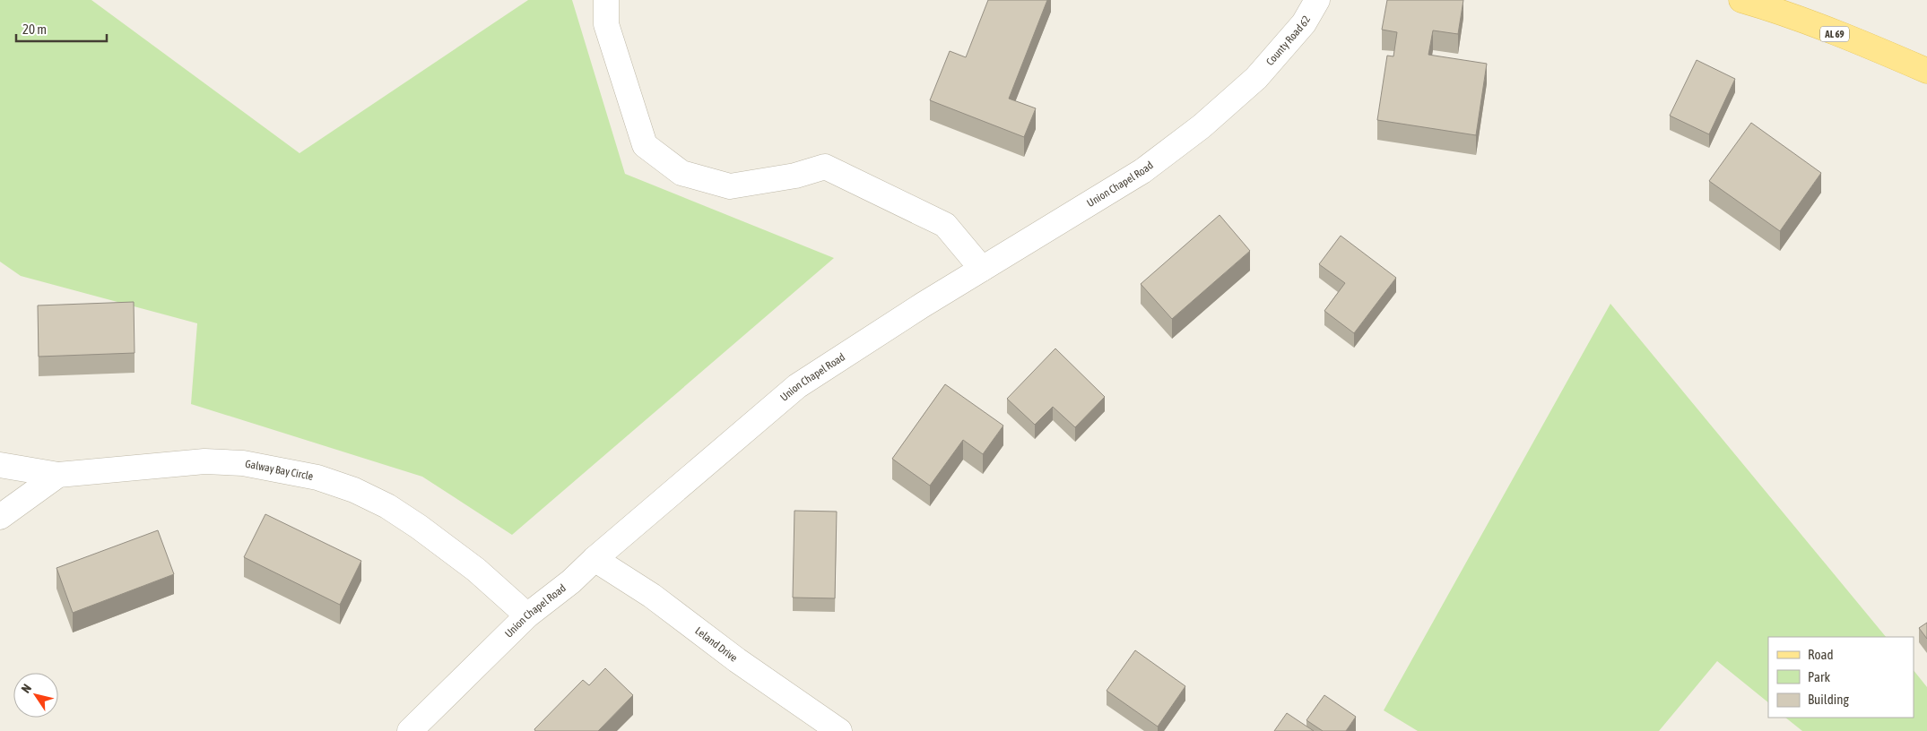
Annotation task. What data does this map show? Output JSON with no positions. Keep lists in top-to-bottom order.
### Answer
{
  "streets": {
    "main road": ["AL 69"],
    "street": [
      "County Road 62",
      "Union Chapel Road",
      "Galway Bay Circle",
      "Leland Drive"
    ]
  },
  "crossings": [
    ["County Road 62", "Union Chapel Road"],
    ["Union Chapel Road", "Galway Bay Circle"],
    ["Union Chapel Road", "Leland Drive"]
  ],
  "legend": ["Road", "Park", "Building"],
  "scale_bar": "20 m",
  "north": "top left"
}
